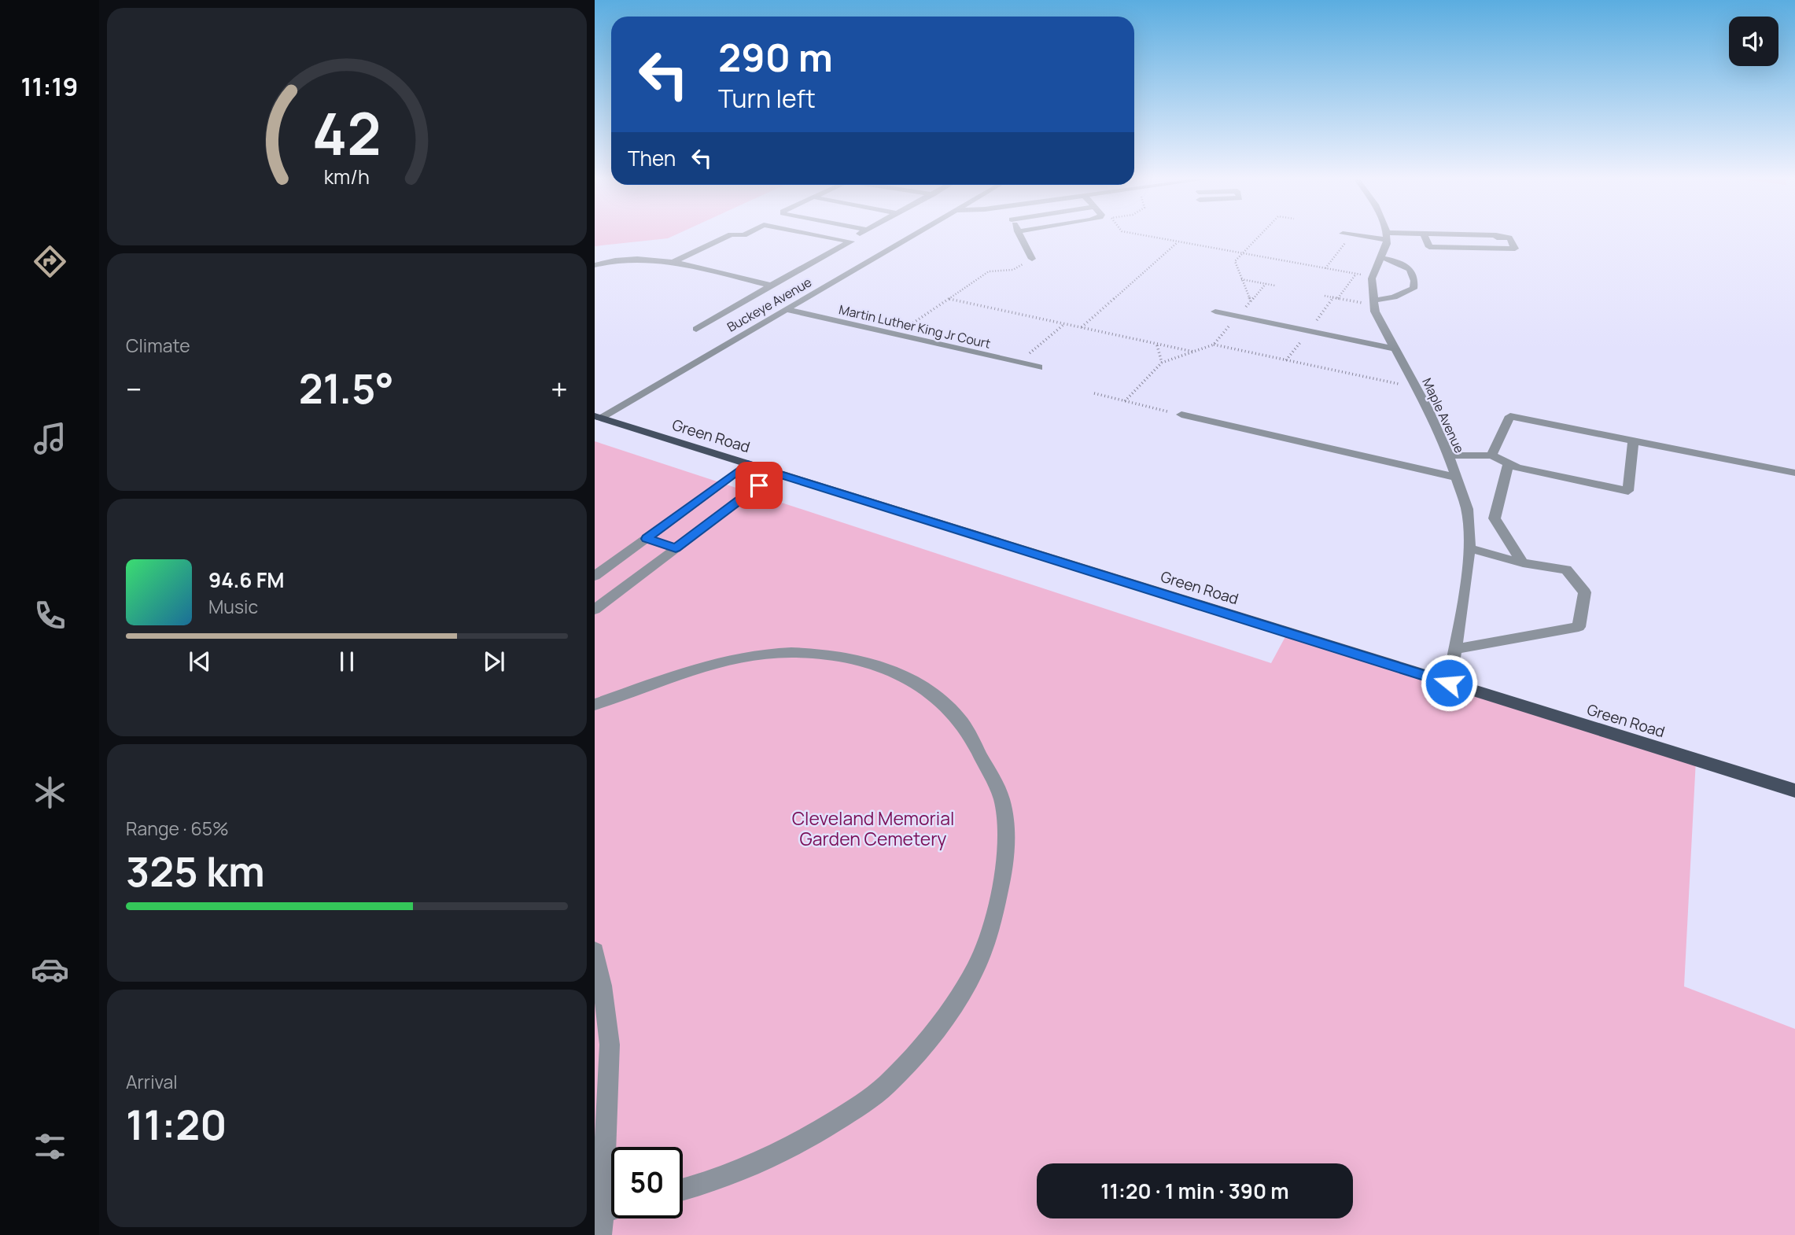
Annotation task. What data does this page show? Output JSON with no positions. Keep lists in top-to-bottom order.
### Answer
{
  "streets": {
    "main road": ["Green Road"],
    "street": ["Buckeye Avenue", "Martin Luther King Jr Court", "Maple Avenue"]
  },
  "crossings": [
    ["Buckeye Avenue", "Martin Luther King Jr Court"],
    ["Buckeye Avenue", "Green Road"],
    ["Maple Avenue", "Green Road"]
  ],
  "parks": ["Cleveland Memorial Garden Cemetery"],
  "page": {
    "tabs": "11:19",
    "turn": ["290 m", "Turn left"],
    "then": "Then",
    "tile": [
      "Climate",
      ["Range · 65%", "325 km"],
      ["Arrival", "11:20"]
    ],
    "heat": ["−", "21.5°", "+"],
    "song": ["94.6 FM", "Music"],
    "limit": "50",
    "trip": "11:20 · 1 min · 390 m",
    "gauge": ["42", "km/h"]
  }
}
